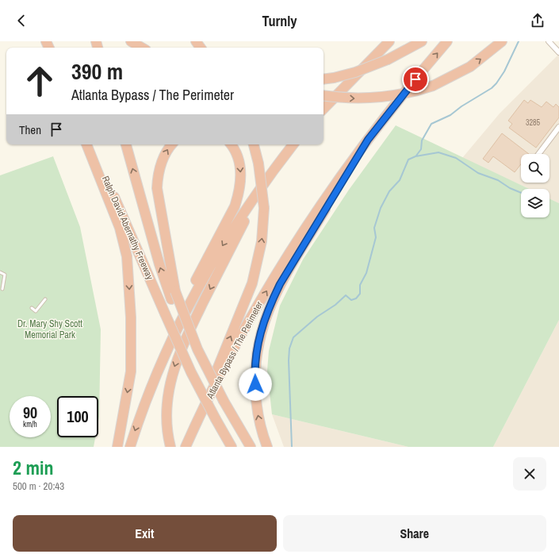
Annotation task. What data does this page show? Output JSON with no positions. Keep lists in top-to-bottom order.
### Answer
{
  "streets": {
    "highway": ["Ralph David Abernathy Freeway", "Atlanta Bypass / The Perimeter"]
  },
  "parks": ["Dr. Mary Shy Scott Memorial Park"],
  "house_numbers": ["3285"],
  "page": {
    "header": "Turnly",
    "turn": ["390 m", "Atlanta Bypass / The Perimeter"],
    "then": "Then",
    "speed": "90 km/h",
    "limit": "100",
    "heading": ["2 min", "500 m · 20:43"],
    "buttons": ["Exit", "Share"]
  }
}
